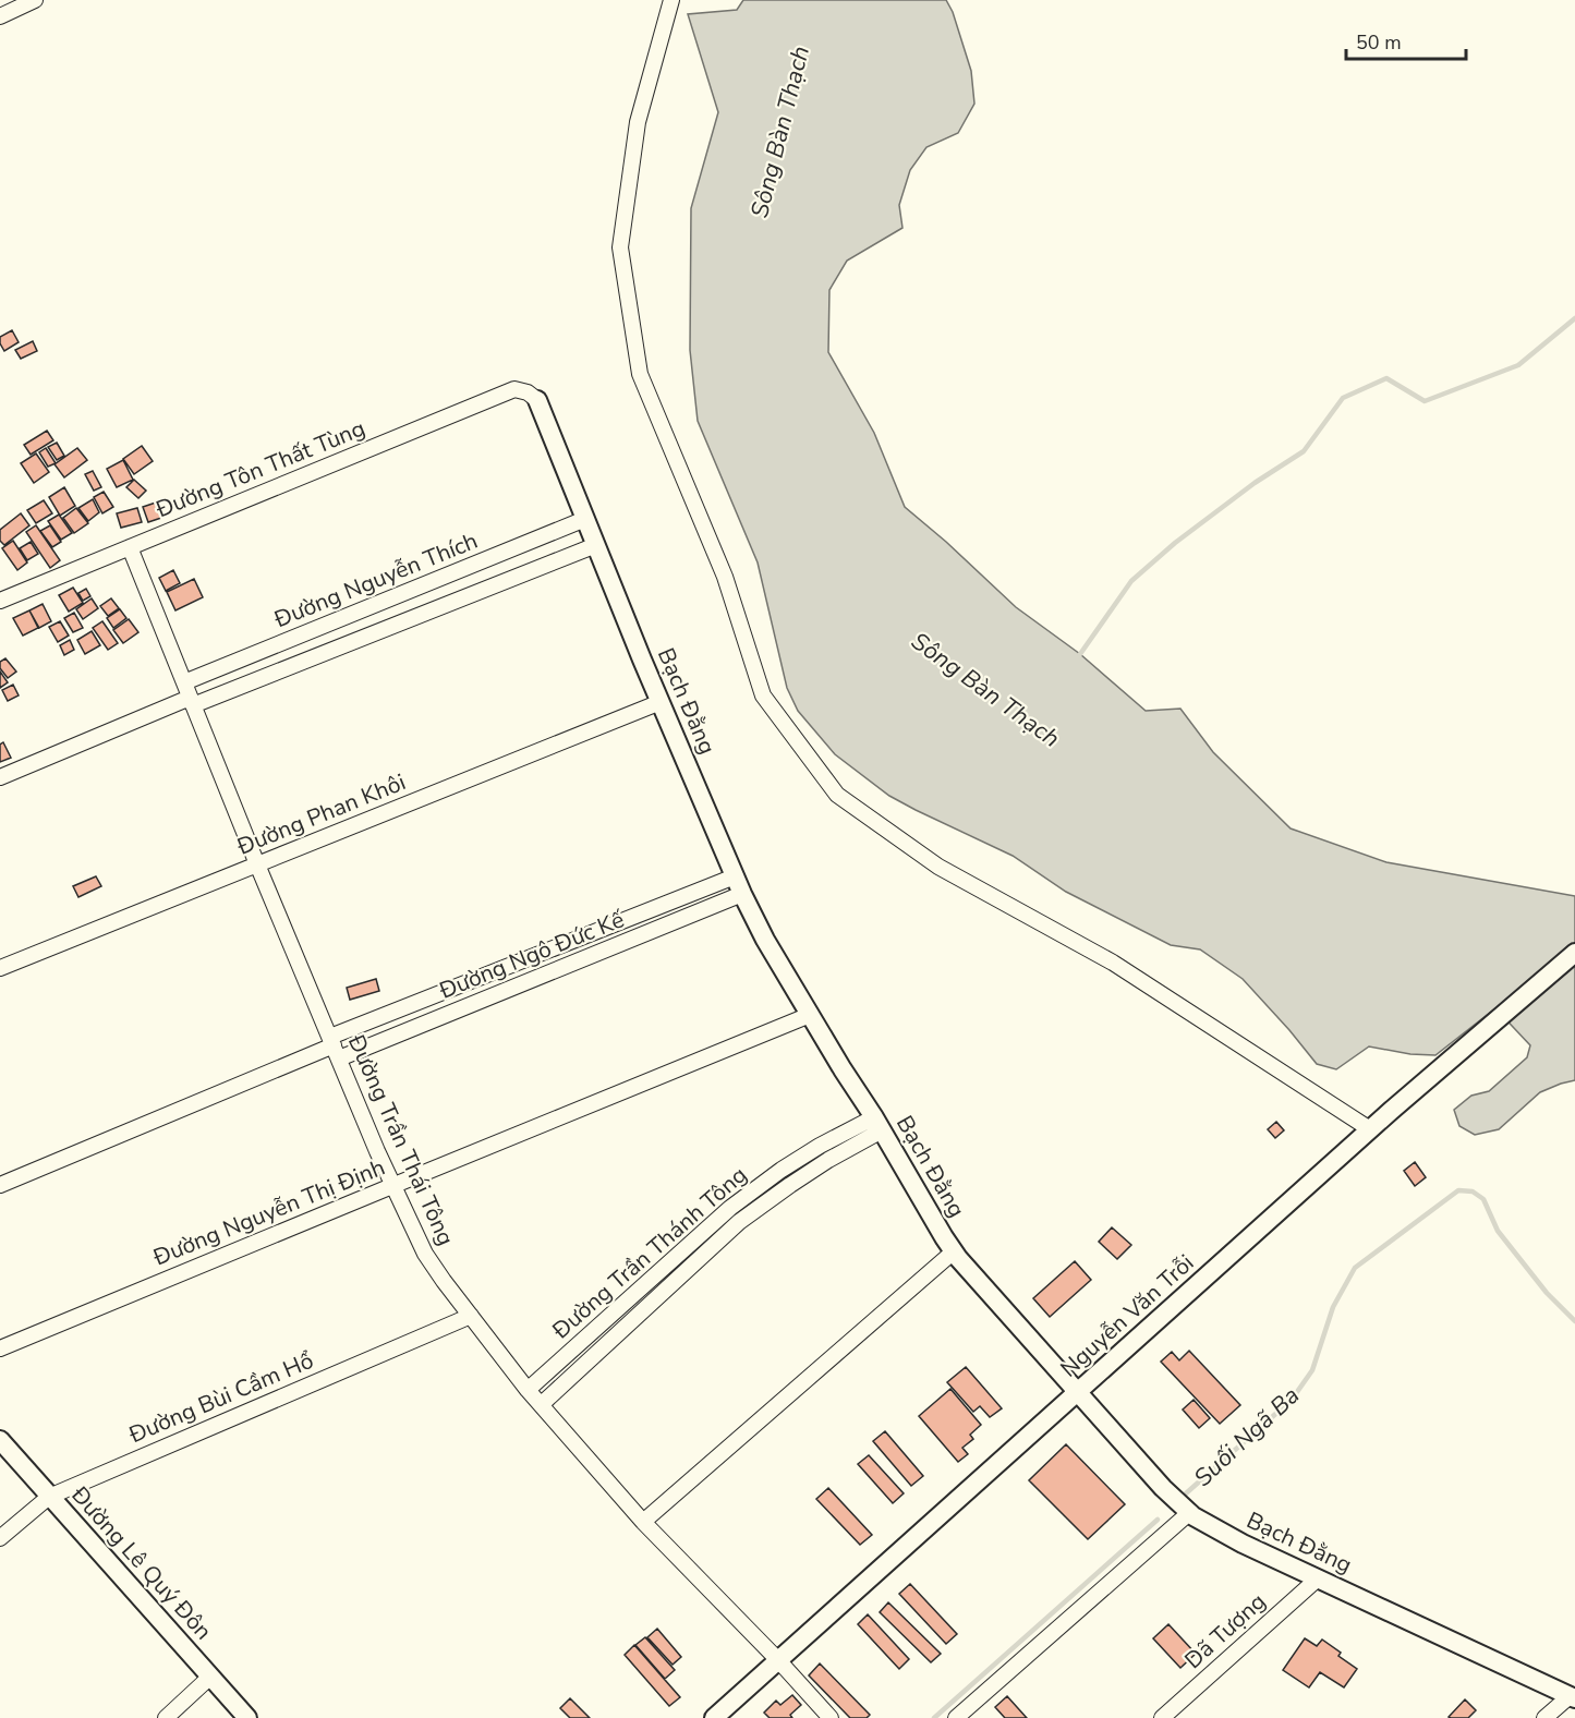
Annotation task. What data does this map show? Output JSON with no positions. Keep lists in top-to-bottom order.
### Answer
{
  "streets": {
    "street": [
      "Đường Tôn Thất Tùng",
      "Đường Nguyễn Thích",
      "Bạch Đằng",
      "Đường Phan Khôi",
      "Đường Ngô Đức Kế",
      "Đường Trần Thái Tông",
      "Đường Nguyễn Thị Định",
      "Đường Trần Thánh Tông",
      "Nguyễn Văn Trỗi",
      "Đường Bùi Cầm Hổ",
      "Đường Lê Quý Đôn",
      "Dã Tượng"
    ]
  },
  "crossings": [
    ["Đường Tôn Thất Tùng", "Bạch Đằng"],
    ["Đường Tôn Thất Tùng", "Đường Trần Thái Tông"],
    ["Đường Nguyễn Thích", "Bạch Đằng"],
    ["Đường Nguyễn Thích", "Đường Trần Thái Tông"],
    ["Bạch Đằng", "Đường Phan Khôi"],
    ["Bạch Đằng", "Đường Ngô Đức Kế"],
    ["Bạch Đằng", "Đường Nguyễn Thị Định"],
    ["Bạch Đằng", "Đường Trần Thánh Tông"],
    ["Bạch Đằng", "Nguyễn Văn Trỗi"],
    ["Bạch Đằng", "Dã Tượng"],
    ["Đường Phan Khôi", "Đường Trần Thái Tông"],
    ["Đường Ngô Đức Kế", "Đường Trần Thái Tông"],
    ["Đường Trần Thái Tông", "Đường Nguyễn Thị Định"],
    ["Đường Trần Thái Tông", "Đường Trần Thánh Tông"],
    ["Đường Trần Thái Tông", "Nguyễn Văn Trỗi"],
    ["Đường Trần Thái Tông", "Đường Bùi Cầm Hổ"],
    ["Đường Bùi Cầm Hổ", "Đường Lê Quý Đôn"]
  ],
  "water": ["Sông Bàn Thạch", "Suối Ngã Ba"],
  "scale_bar": "50 m"
}
